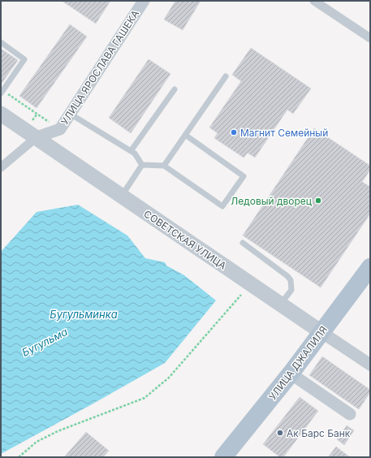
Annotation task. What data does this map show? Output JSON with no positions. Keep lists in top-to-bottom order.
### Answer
{
  "streets": {
    "main road": ["УЛИЦА ДЖАЛИЛЯ"],
    "street": ["УЛИЦА ЯРОСЛАВА ГАШЕКА", "СОВЕТСКАЯ УЛИЦА"]
  },
  "crossings": [
    ["УЛИЦА ЯРОСЛАВА ГАШЕКА", "СОВЕТСКАЯ УЛИЦА"],
    ["СОВЕТСКАЯ УЛИЦА", "УЛИЦА ДЖАЛИЛЯ"]
  ],
  "water": ["Бугульминка", "Бугульма"],
  "places": ["Магнит Семейный", "Ледовый дворец", "Ак Барс Банк"]
}
